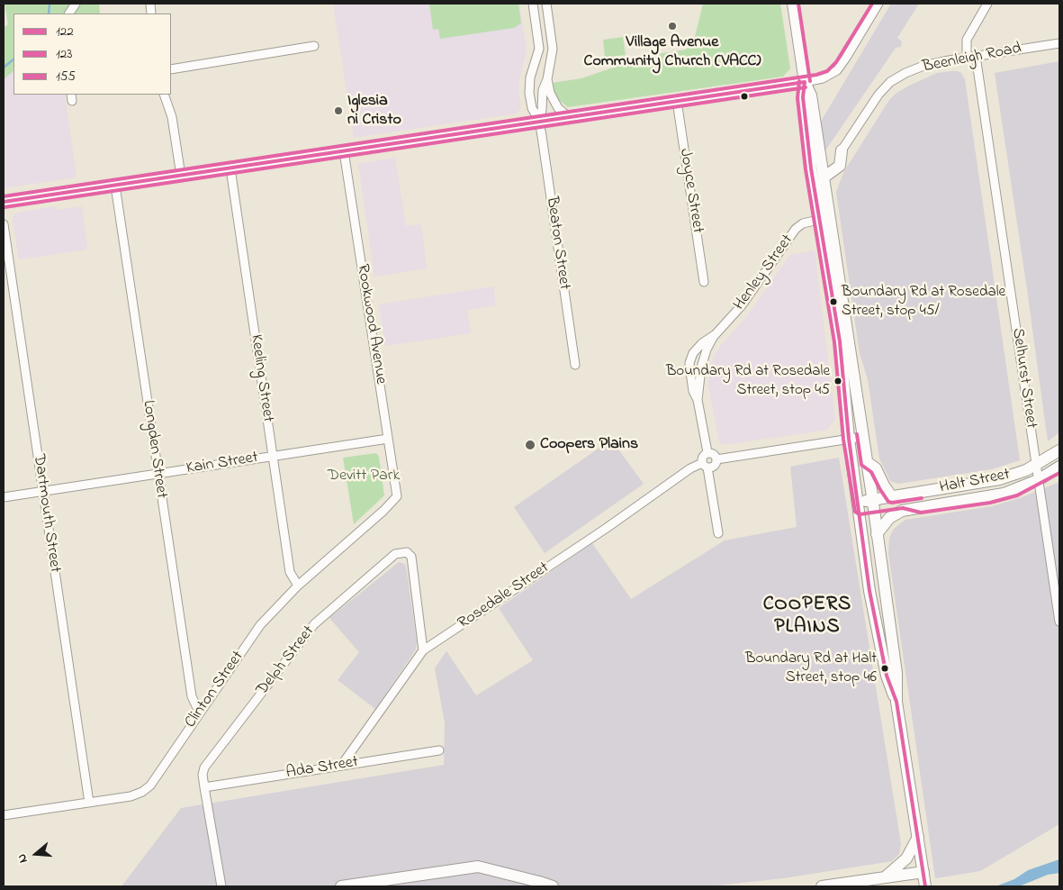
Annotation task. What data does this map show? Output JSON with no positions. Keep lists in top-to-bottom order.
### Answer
{
  "streets": {
    "main road": ["Halt Street"],
    "street": [
      "Beenleigh Road",
      "Joyce Street",
      "Beaton Street",
      "Henley Street",
      "Rookwood Avenue",
      "Keeling Street",
      "Selhurst Street",
      "Longden Street",
      "Kain Street",
      "Dartmouth Street",
      "Rosedale Street",
      "Delph Street",
      "Clinton Street",
      "Ada Street"
    ]
  },
  "crossings": [
    ["Beenleigh Road", "Selhurst Street"],
    ["Henley Street", "Rosedale Street"],
    ["Rookwood Avenue", "Kain Street"],
    ["Rookwood Avenue", "Clinton Street"],
    ["Keeling Street", "Kain Street"],
    ["Keeling Street", "Clinton Street"],
    ["Selhurst Street", "Halt Street"],
    ["Longden Street", "Kain Street"],
    ["Longden Street", "Clinton Street"],
    ["Kain Street", "Dartmouth Street"],
    ["Dartmouth Street", "Clinton Street"],
    ["Rosedale Street", "Delph Street"],
    ["Rosedale Street", "Ada Street"],
    ["Delph Street", "Ada Street"]
  ],
  "districts": ["COOPERS PLAINS"],
  "parks": ["Devitt Park"],
  "places": [
    "Village Avenue Community Church (VACC)",
    "Iglesia ni Cristo",
    "Boundary Rd at Rosedale Street, stop 45/",
    "Boundary Rd at Rosedale Street, stop 45",
    "Coopers Plains",
    "Boundary Rd at Halt Street, stop 46"
  ],
  "lines": ["transit line 155", "transit line 123", "transit line 122"],
  "legend": ["122", "123", "155"],
  "north": "left"
}
